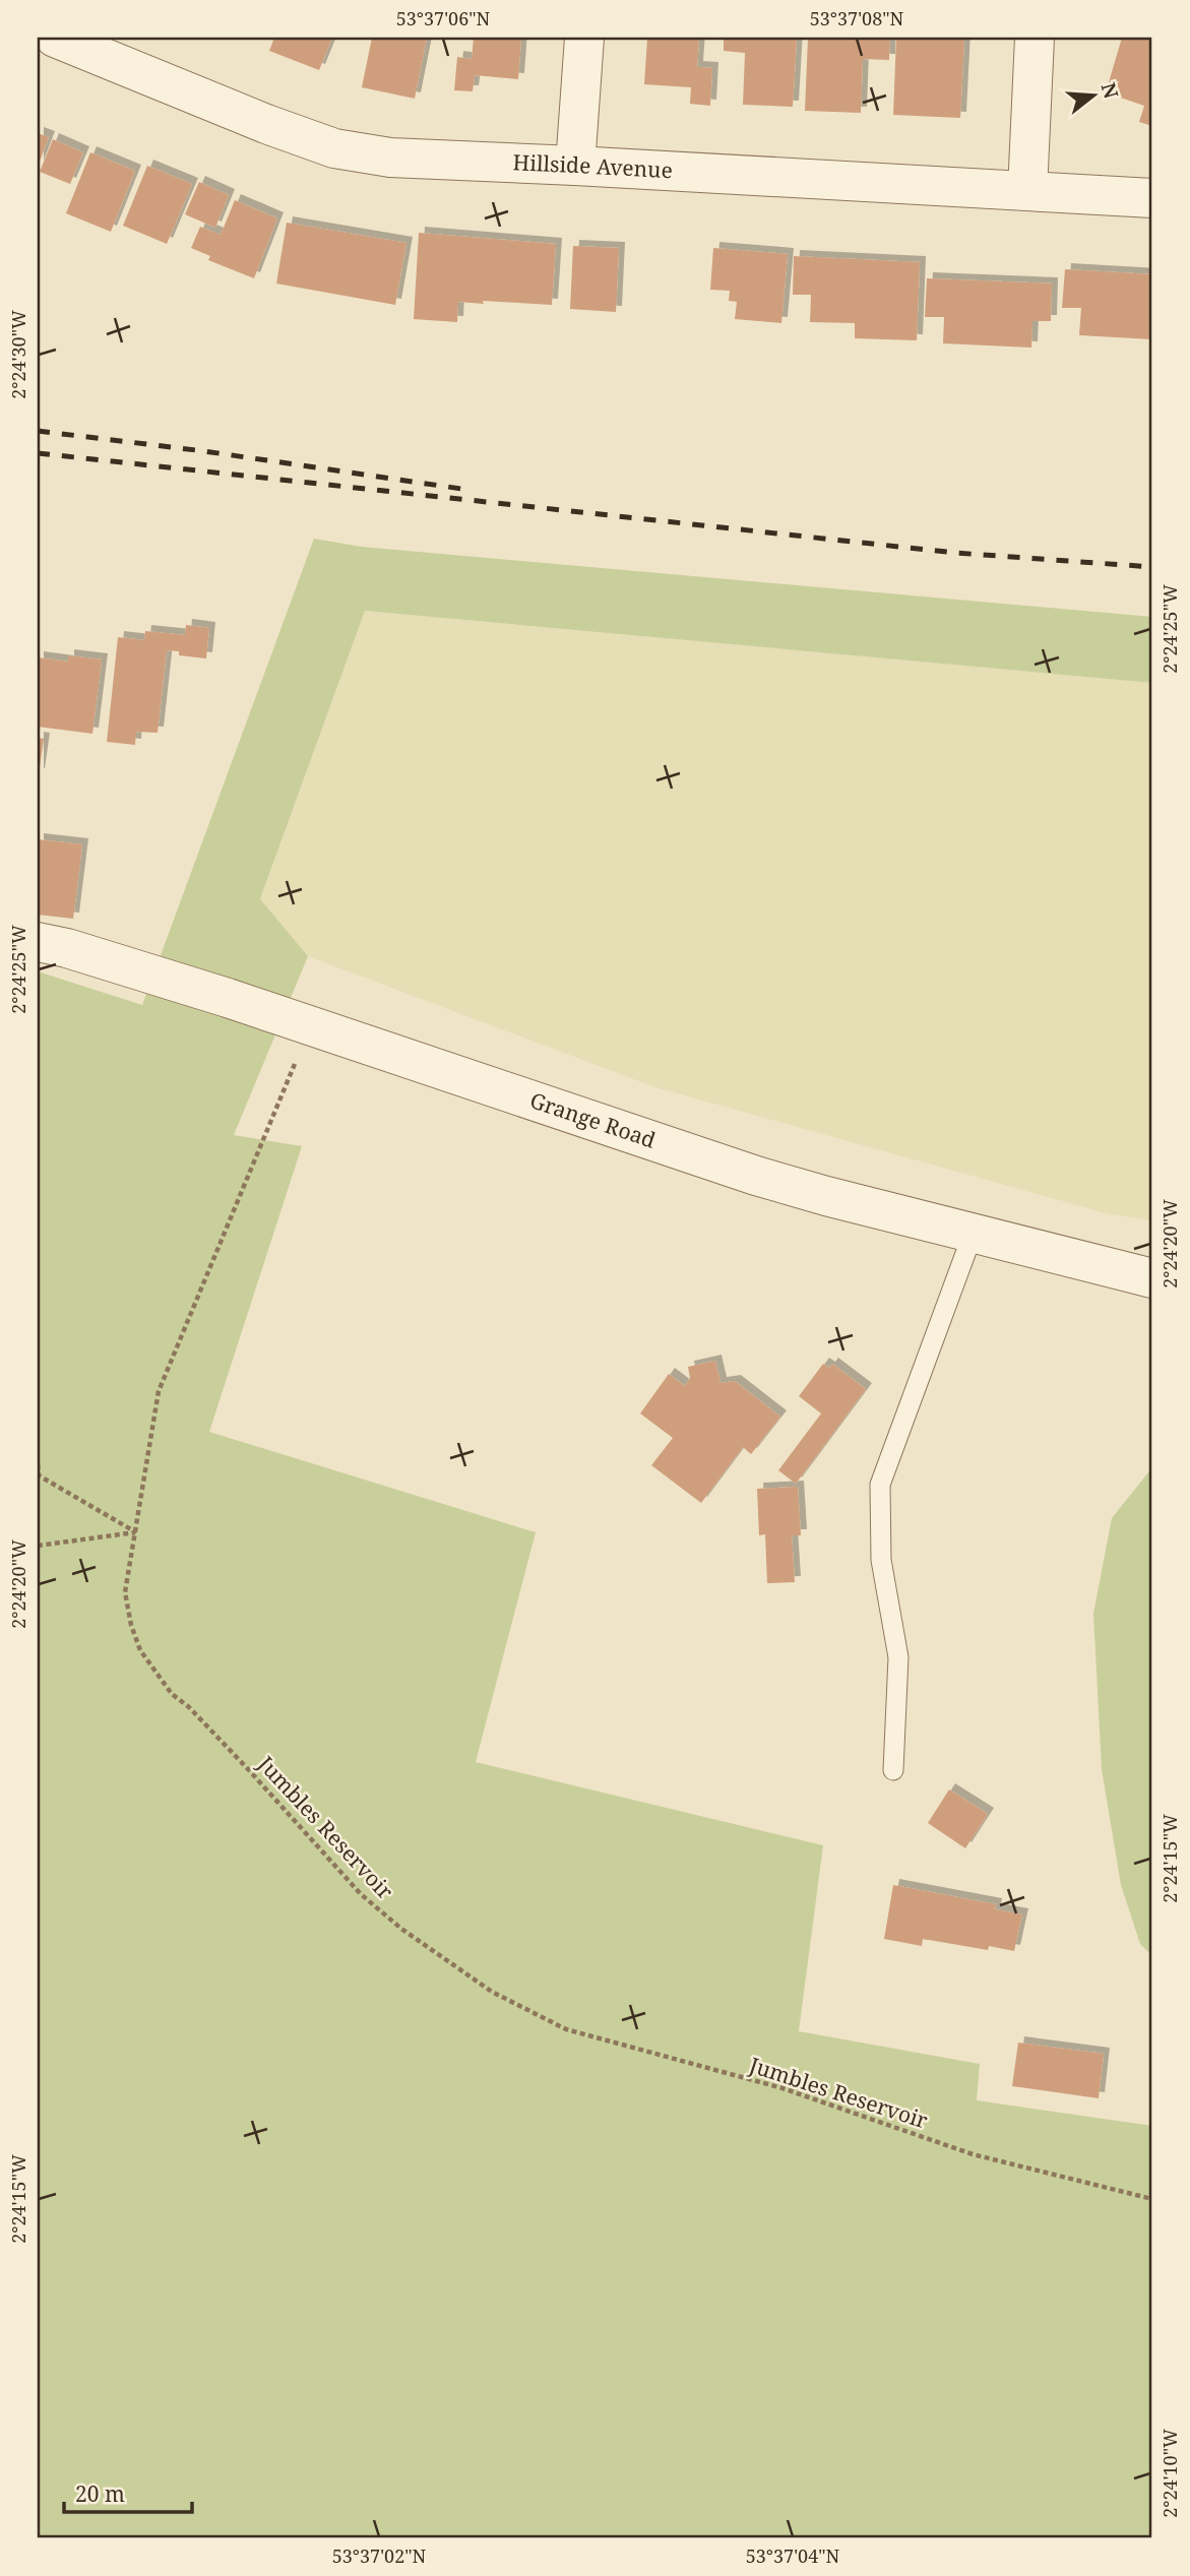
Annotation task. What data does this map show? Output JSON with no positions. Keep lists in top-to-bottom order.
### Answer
{
  "streets": {
    "street": ["Hillside Avenue", "Grange Road"],
    "path": ["Jumbles Reservoir"]
  },
  "crossings": [
    ["Grange Road", "Jumbles Reservoir"]
  ],
  "scale_bar": "20 m",
  "north": "right",
  "coordinates": [
    "53°37'06\"N",
    "53°37'08\"N",
    "2°24'30\"W",
    "2°24'25\"W",
    "2°24'20\"W",
    "2°24'15\"W",
    "2°24'10\"W",
    "53°37'02\"N",
    "53°37'04\"N"
  ]
}
